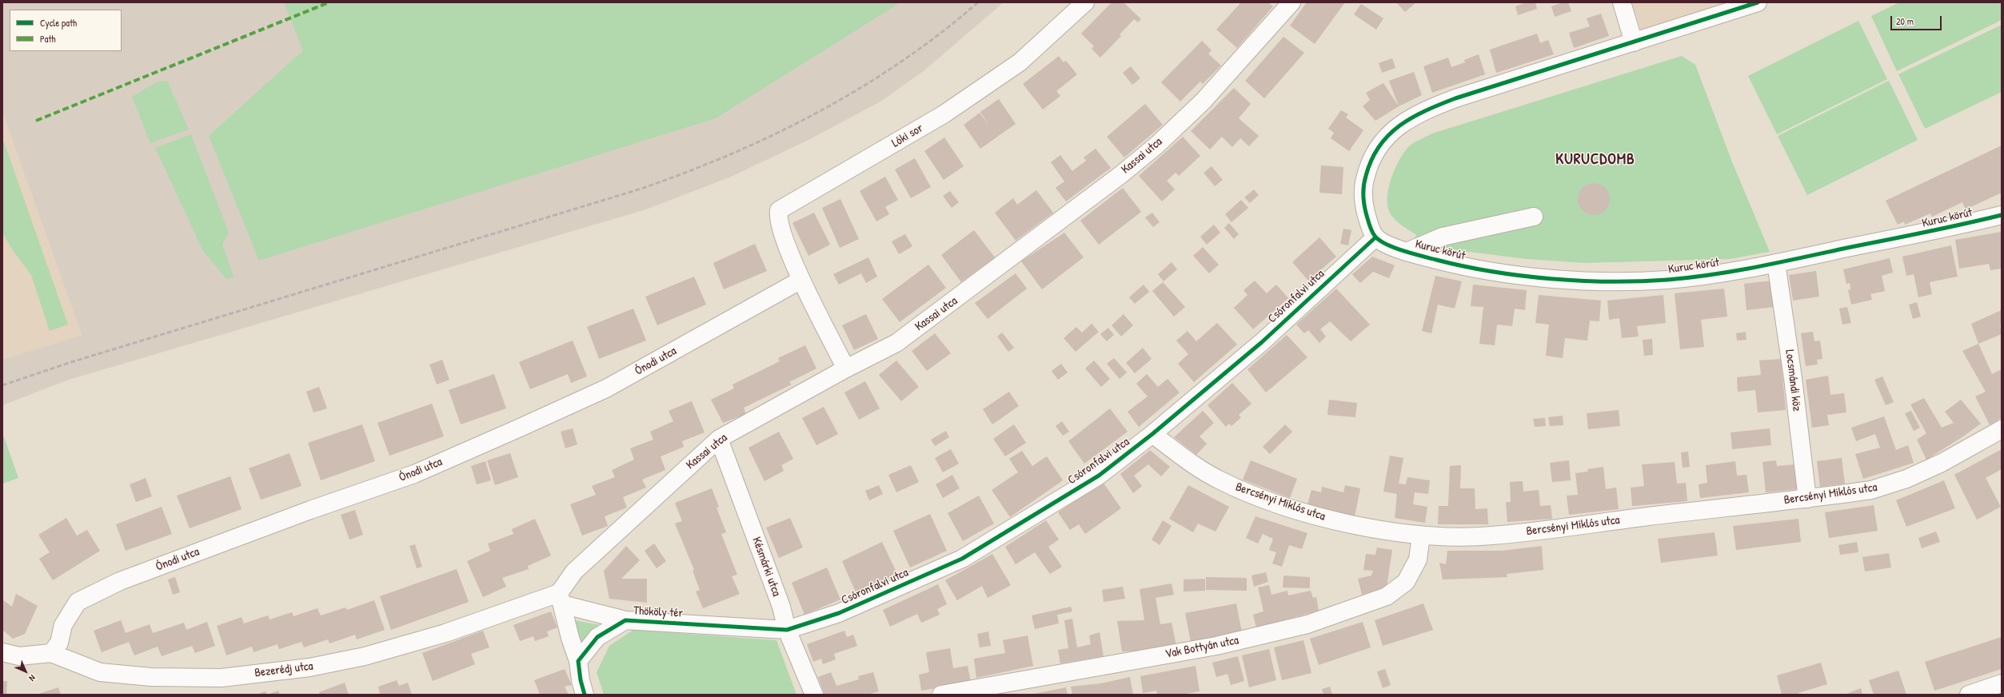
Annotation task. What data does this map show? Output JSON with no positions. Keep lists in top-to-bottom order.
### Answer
{
  "streets": {
    "street": [
      "Lóki sor",
      "Kassai utca",
      "Kuruc körút",
      "Csóronfalvi utca",
      "Ónodi utca",
      "Locsmándi köz",
      "Bercsényi Miklós utca",
      "Késmárki utca",
      "Thököly tér",
      "Vak Bottyán utca",
      "Bezerédj utca"
    ]
  },
  "crossings": [
    ["Lóki sor", "Ónodi utca"],
    ["Kassai utca", "Késmárki utca"],
    ["Kassai utca", "Thököly tér"],
    ["Kassai utca", "Bezerédj utca"],
    ["Kuruc körút", "Csóronfalvi utca"],
    ["Kuruc körút", "Locsmándi köz"],
    ["Csóronfalvi utca", "Bercsényi Miklós utca"],
    ["Csóronfalvi utca", "Késmárki utca"],
    ["Csóronfalvi utca", "Thököly tér"],
    ["Ónodi utca", "Bezerédj utca"],
    ["Locsmándi köz", "Bercsényi Miklós utca"],
    ["Bercsényi Miklós utca", "Vak Bottyán utca"],
    ["Késmárki utca", "Thököly tér"],
    ["Thököly tér", "Bezerédj utca"]
  ],
  "districts": ["KURUCDOMB"],
  "legend": ["Cycle path", "Path"],
  "scale_bar": "20 m",
  "north": "bottom right"
}
